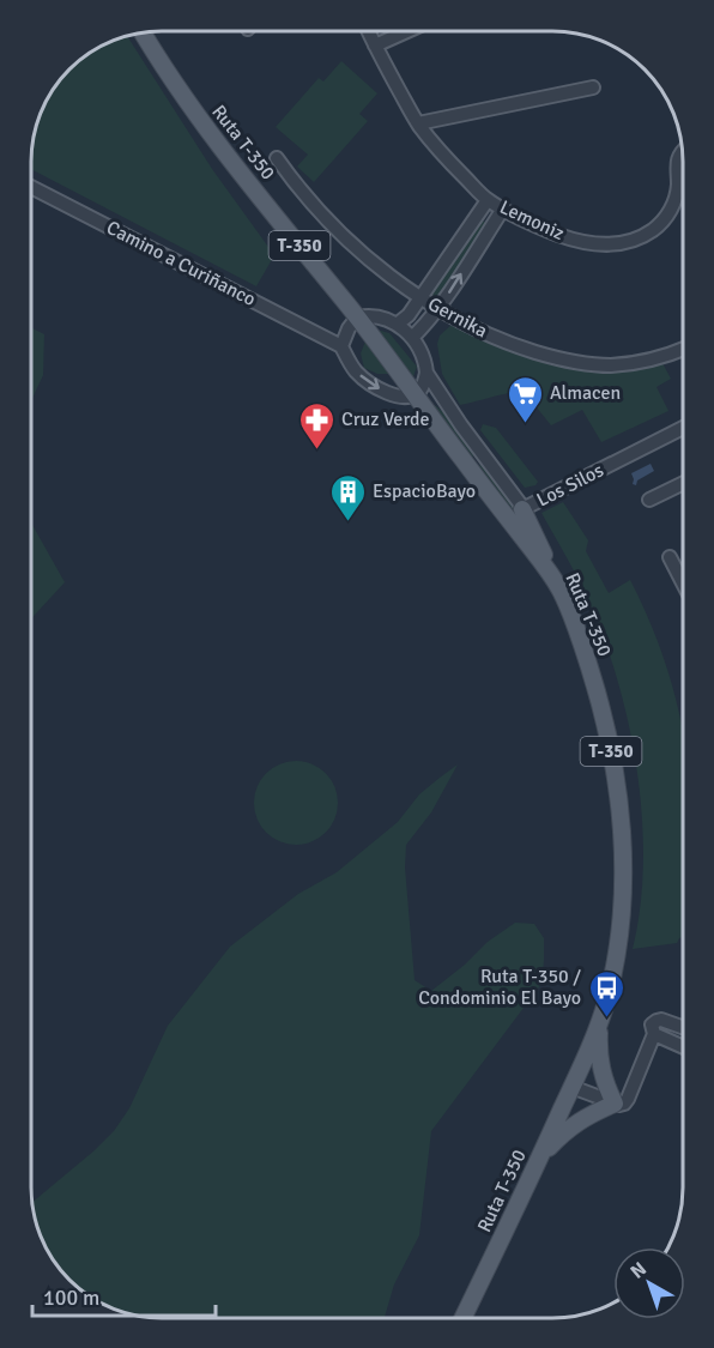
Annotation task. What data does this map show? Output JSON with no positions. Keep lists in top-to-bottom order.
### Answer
{
  "streets": {
    "main road": ["Ruta T-350", "T-350"],
    "street": [
      "Lemoniz",
      "Camino a Curiñanco",
      "Gernika",
      "Los Silos"
    ]
  },
  "crossings": [
    ["Ruta T-350", "Camino a Curiñanco"],
    ["Ruta T-350", "Los Silos"]
  ],
  "places": {
    "supermarket": ["Almacen"],
    "pharmacy": ["Cruz Verde"],
    "building": ["EspacioBayo"],
    "bus stop": ["Ruta T-350 / Condominio El Bayo"]
  },
  "scale_bar": "100 m",
  "north": "top left"
}
